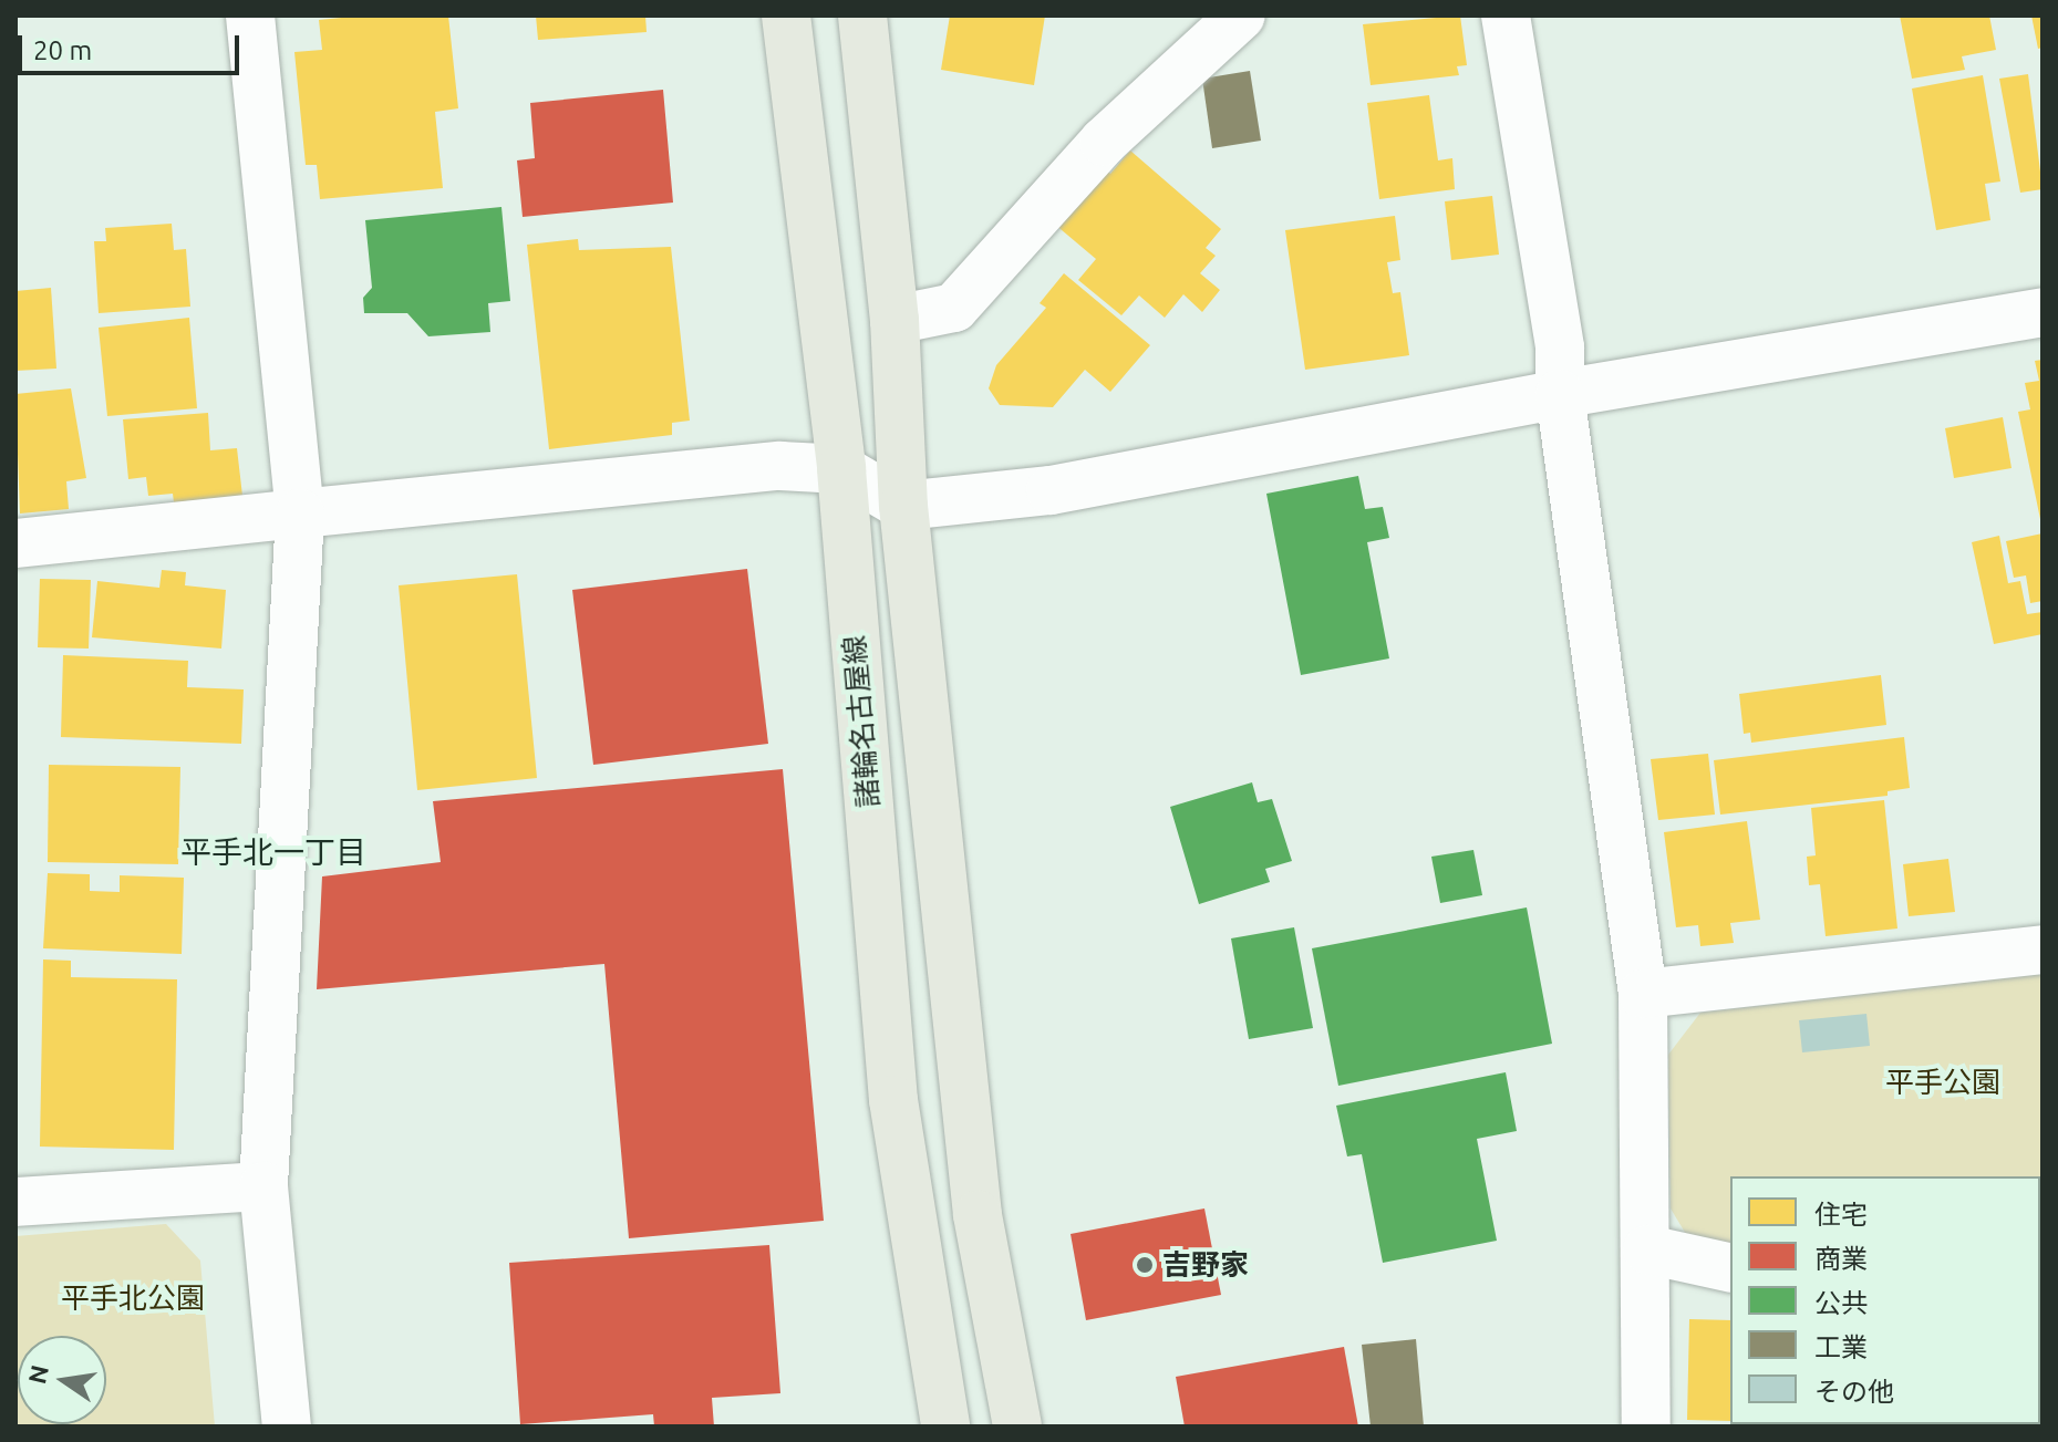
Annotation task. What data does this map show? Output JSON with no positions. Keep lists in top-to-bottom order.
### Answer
{
  "streets": {
    "main road": ["諸輪名古屋線"]
  },
  "districts": ["平手北一丁目"],
  "parks": ["平手公園", "平手北公園"],
  "places": ["吉野家"],
  "legend": [
    "住宅",
    "商業",
    "公共",
    "工業",
    "その他"
  ],
  "scale_bar": "20 m",
  "north": "left"
}
